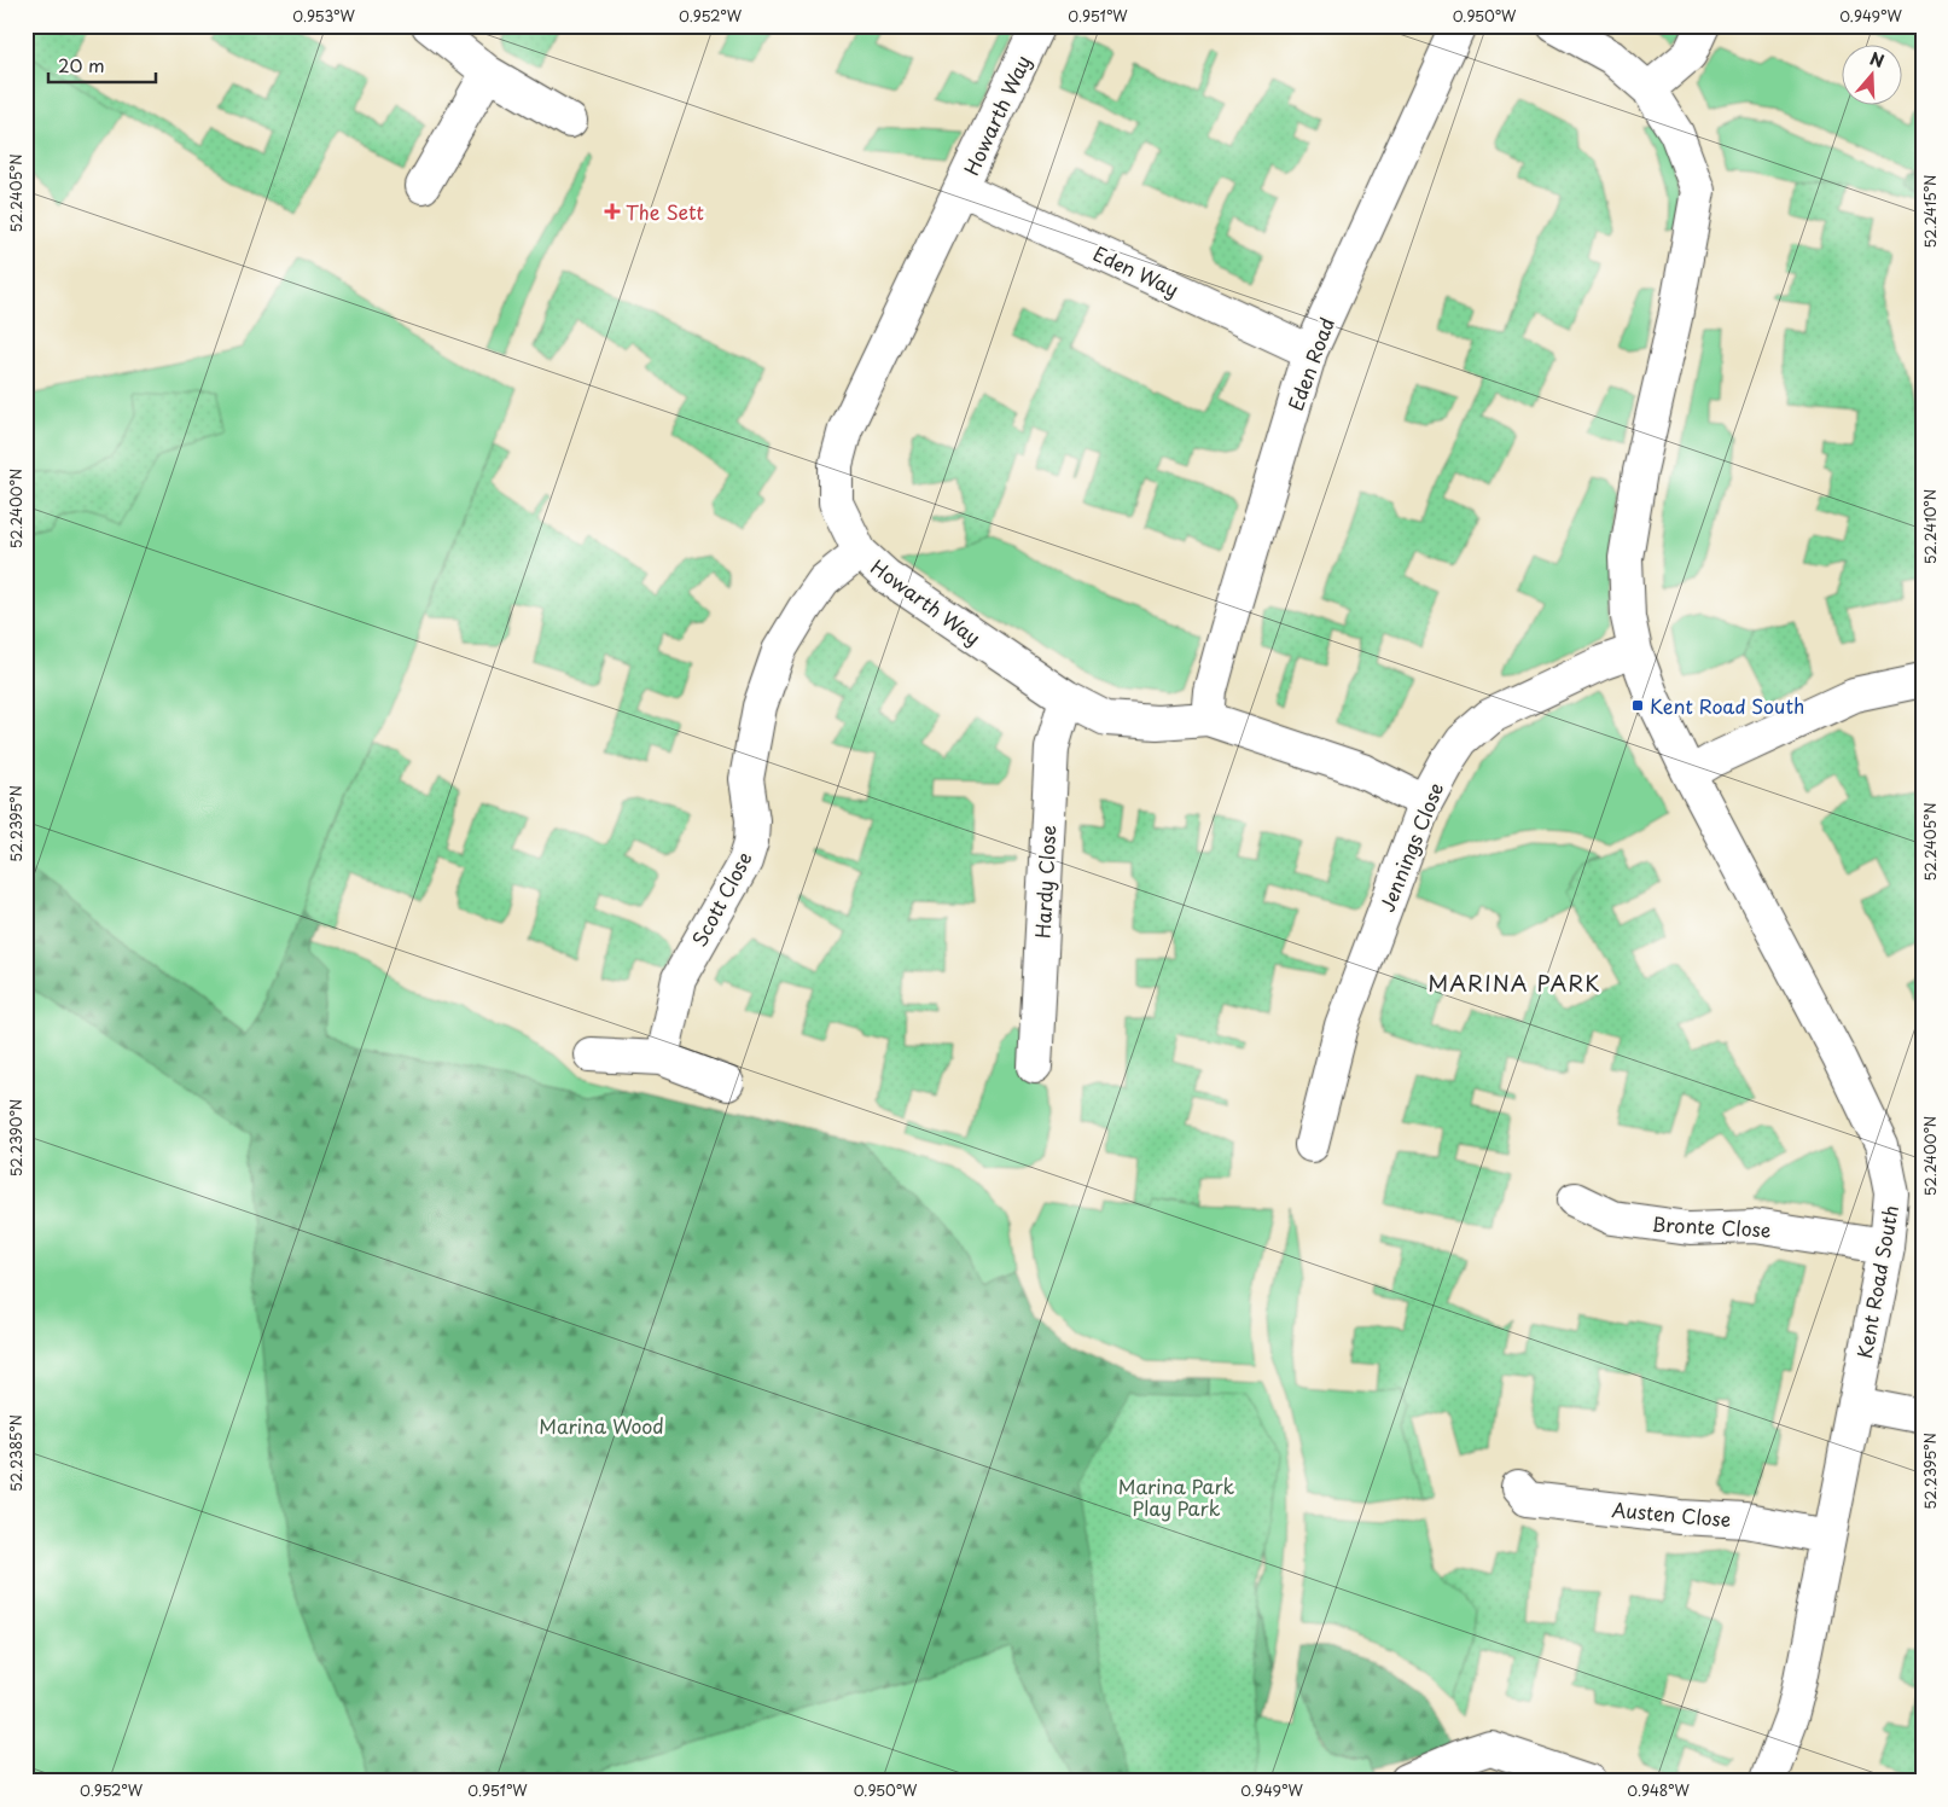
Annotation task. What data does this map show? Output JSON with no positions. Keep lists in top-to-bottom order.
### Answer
{
  "streets": {
    "street": [
      "Howarth Way",
      "Eden Way",
      "Eden Road",
      "Jennings Close",
      "Hardy Close",
      "Scott Close",
      "Bronte Close",
      "Kent Road South",
      "Austen Close"
    ]
  },
  "crossings": [
    ["Howarth Way", "Eden Way"],
    ["Howarth Way", "Eden Road"],
    ["Howarth Way", "Jennings Close"],
    ["Howarth Way", "Hardy Close"],
    ["Howarth Way", "Scott Close"],
    ["Eden Way", "Eden Road"],
    ["Jennings Close", "Kent Road South"],
    ["Bronte Close", "Kent Road South"],
    ["Kent Road South", "Austen Close"]
  ],
  "districts": ["MARINA PARK"],
  "parks": ["Marina Wood", "Marina Park Play Park"],
  "places": {
    "health": ["The Sett"],
    "transit": ["Kent Road South"]
  },
  "scale_bar": "20 m",
  "north": "top",
  "coordinates": [
    "0.953°W",
    "0.952°W",
    "0.951°W",
    "0.950°W",
    "0.949°W",
    "52.2405°N",
    "52.2415°N",
    "52.2400°N",
    "52.2410°N",
    "52.2395°N",
    "52.2390°N",
    "52.2385°N",
    "0.948°W"
  ]
}
